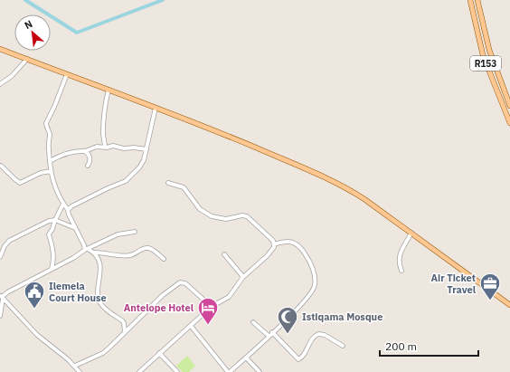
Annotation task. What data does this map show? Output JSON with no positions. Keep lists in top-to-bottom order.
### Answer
{
  "streets": {
    "main road": ["R153"]
  },
  "places": {
    "office": ["Air Ticket Travel"],
    "public building": ["Ilemela Court House"],
    "hotel": ["Antelope Hotel"],
    "mosque": ["Istiqama Mosque"]
  },
  "scale_bar": "200 m",
  "north": "top left"
}
